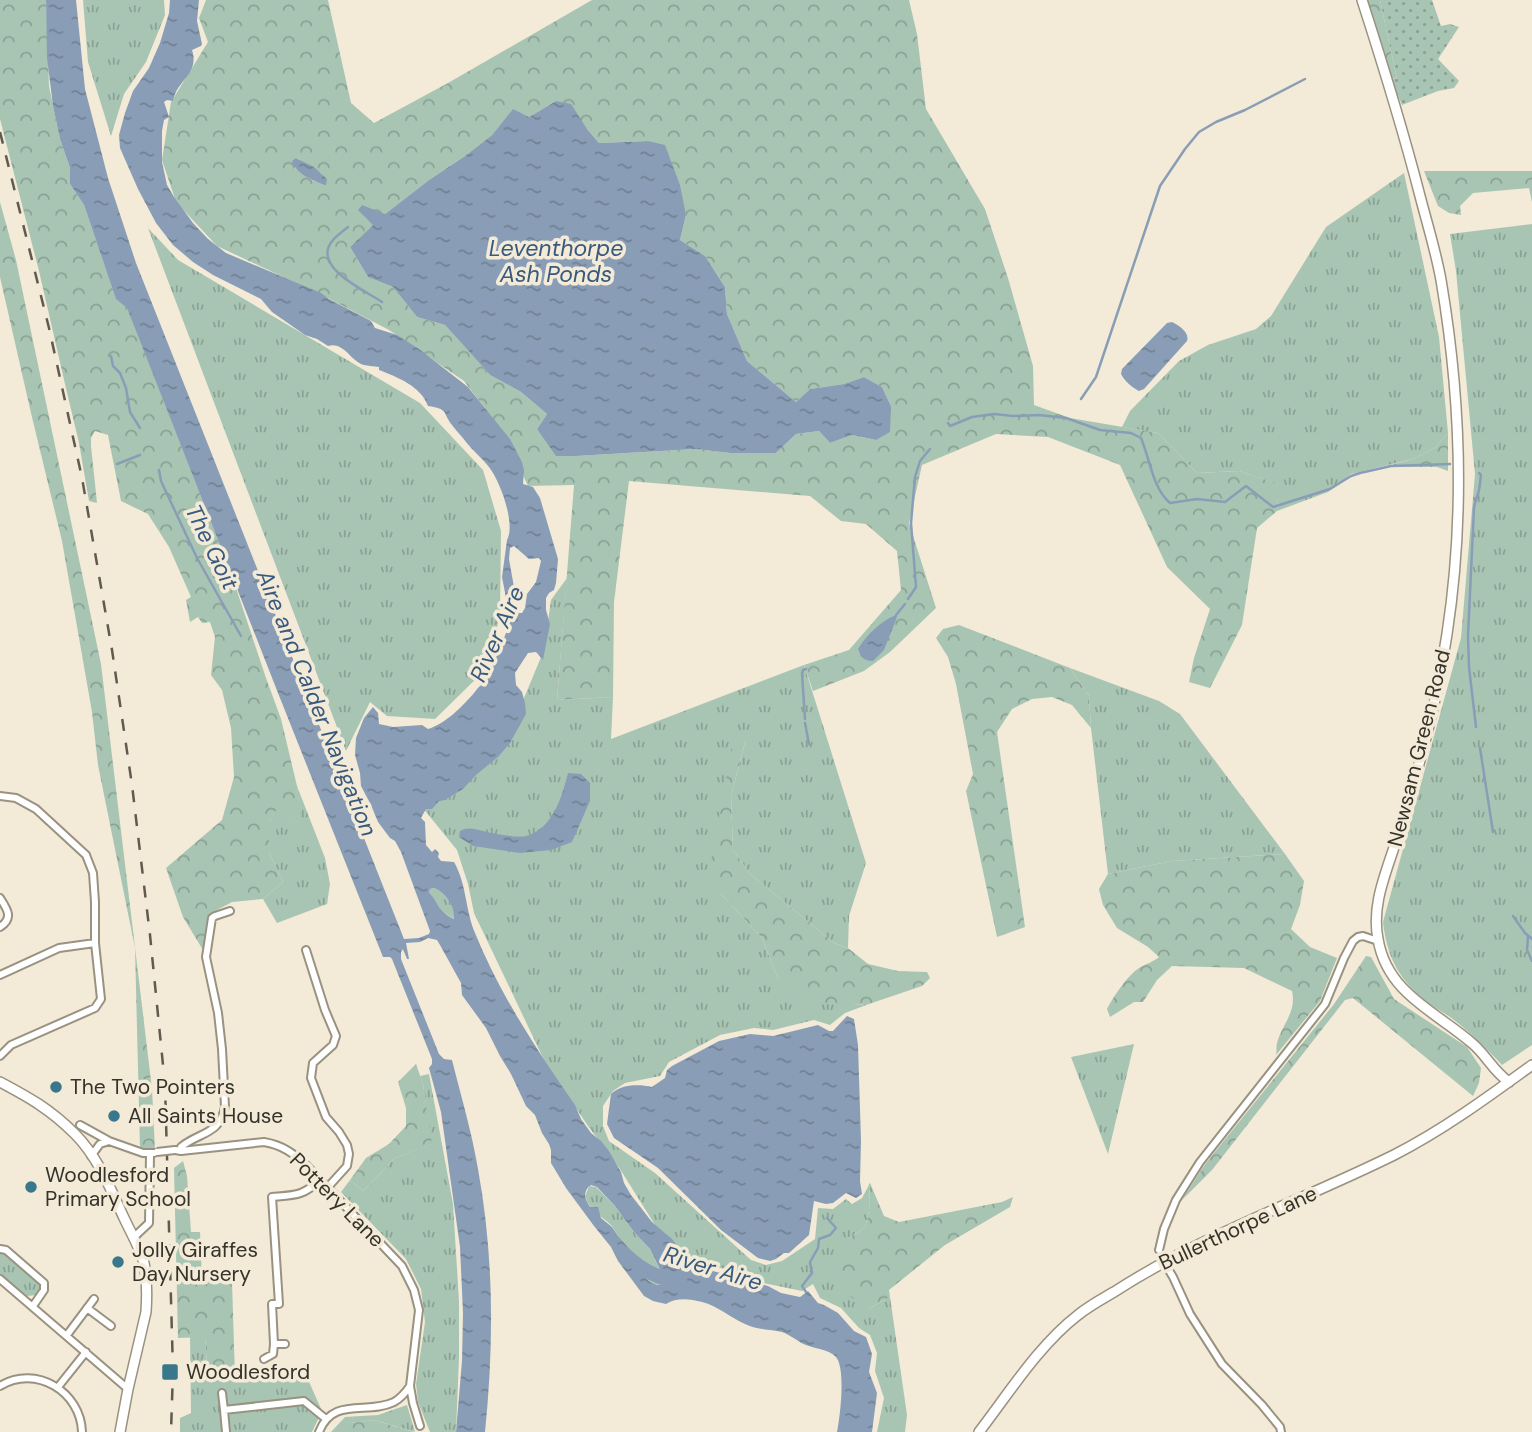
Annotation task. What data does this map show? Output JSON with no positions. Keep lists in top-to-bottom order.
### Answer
{
  "streets": {
    "street": ["Newsam Green Road", "Pottery Lane", "Bullerthorpe Lane"]
  },
  "water": [
    "Leventhorpe Ash Ponds",
    "The Goit",
    "River Aire",
    "Aire and Calder Navigation"
  ],
  "places": {
    "other": [
      "The Two Pointers",
      "All Saints House",
      "Woodlesford Primary School",
      "Jolly Giraffes Day Nursery"
    ],
    "transit": ["Woodlesford"]
  }
}
